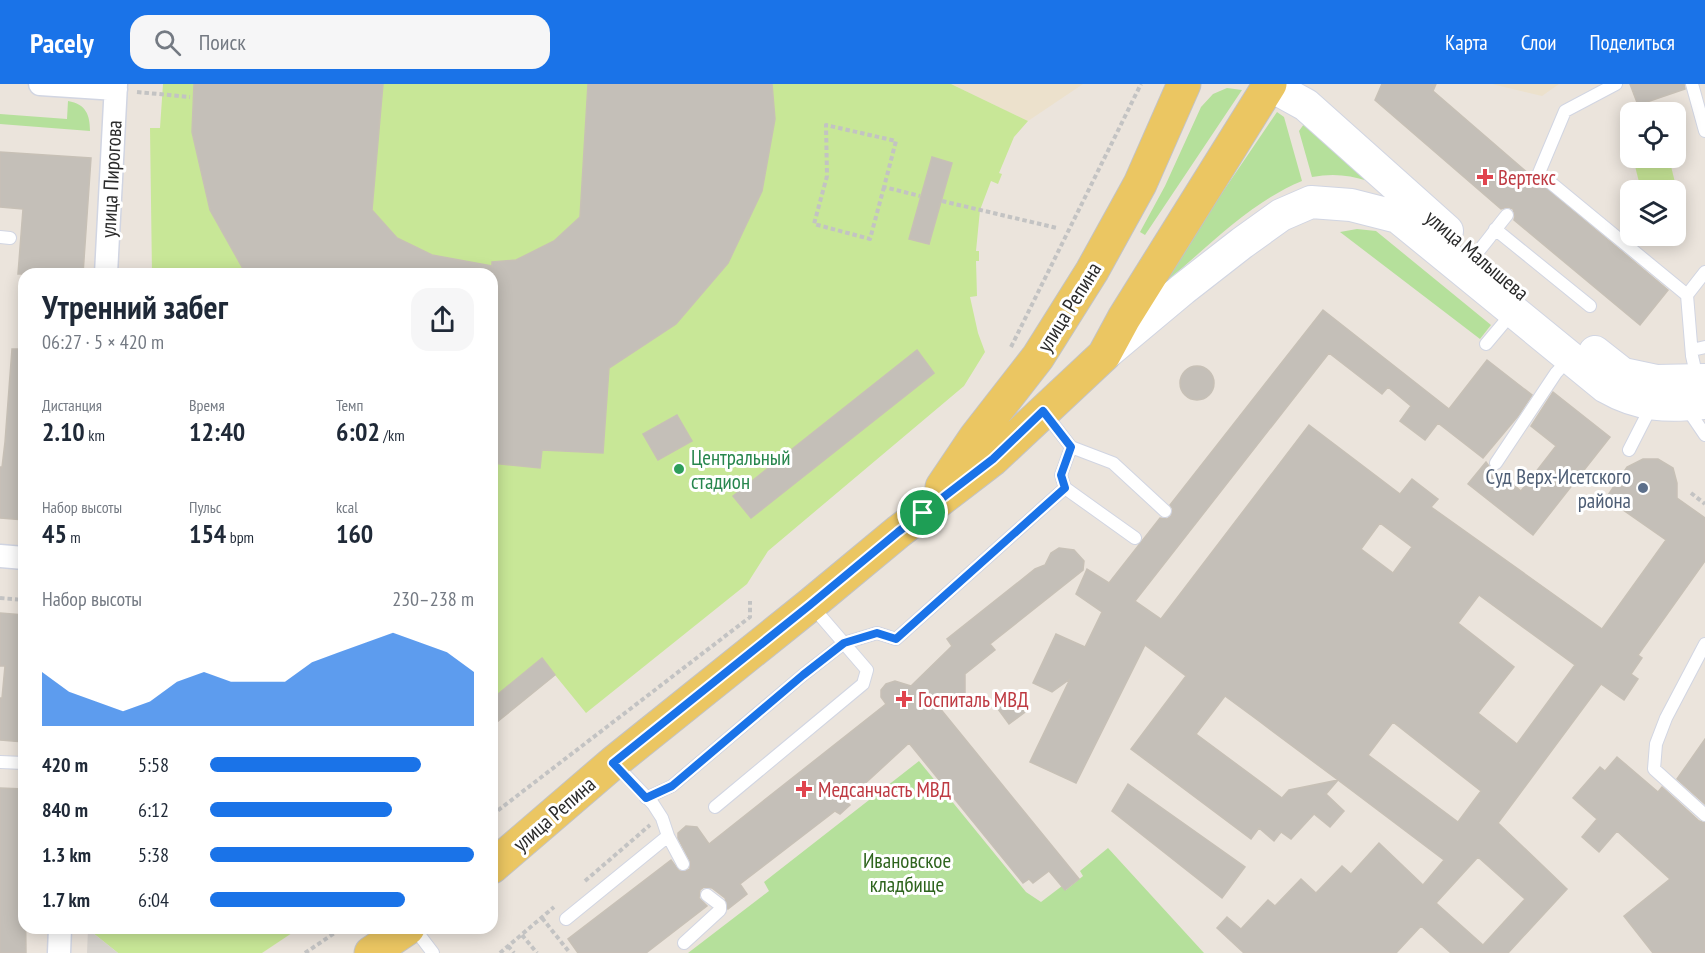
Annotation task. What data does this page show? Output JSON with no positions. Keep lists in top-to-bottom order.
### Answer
{
  "streets": {
    "main road": ["улица Малышева", "улица Репина"],
    "street": ["улица Пирогова"]
  },
  "crossings": [
    ["улица Малышева", "улица Репина"]
  ],
  "parks": ["Ивановское кладбище"],
  "places": {
    "health": ["Вертекс", "Госпиталь МВД", "Медсанчасть МВД"],
    "other": ["Центральный стадион", "Суд Верх-Исетского района"]
  },
  "page": {
    "header": "Pacely",
    "search": "Поиск",
    "nav": ["Карта", "Слои", "Поделиться"],
    "heading": ["Утренний забег", "06:27 · 5 × 420 m"],
    "stats": [
      ["Дистанция", "2.10 km"],
      ["Время", "12:40"],
      ["Темп", "6:02 /km"],
      ["Набор высоты", "45 m"],
      ["Пульс", "154 bpm"],
      ["kcal", "160"]
    ],
    "chart": ["Набор высоты", "230–238 m"],
    "list": [
      {
        "name": "420 m",
        "note": "5:58"
      },
      {
        "name": "840 m",
        "note": "6:12"
      },
      {
        "name": "1.3 km",
        "note": "5:38"
      },
      {
        "name": "1.7 km",
        "note": "6:04"
      }
    ]
  }
}
